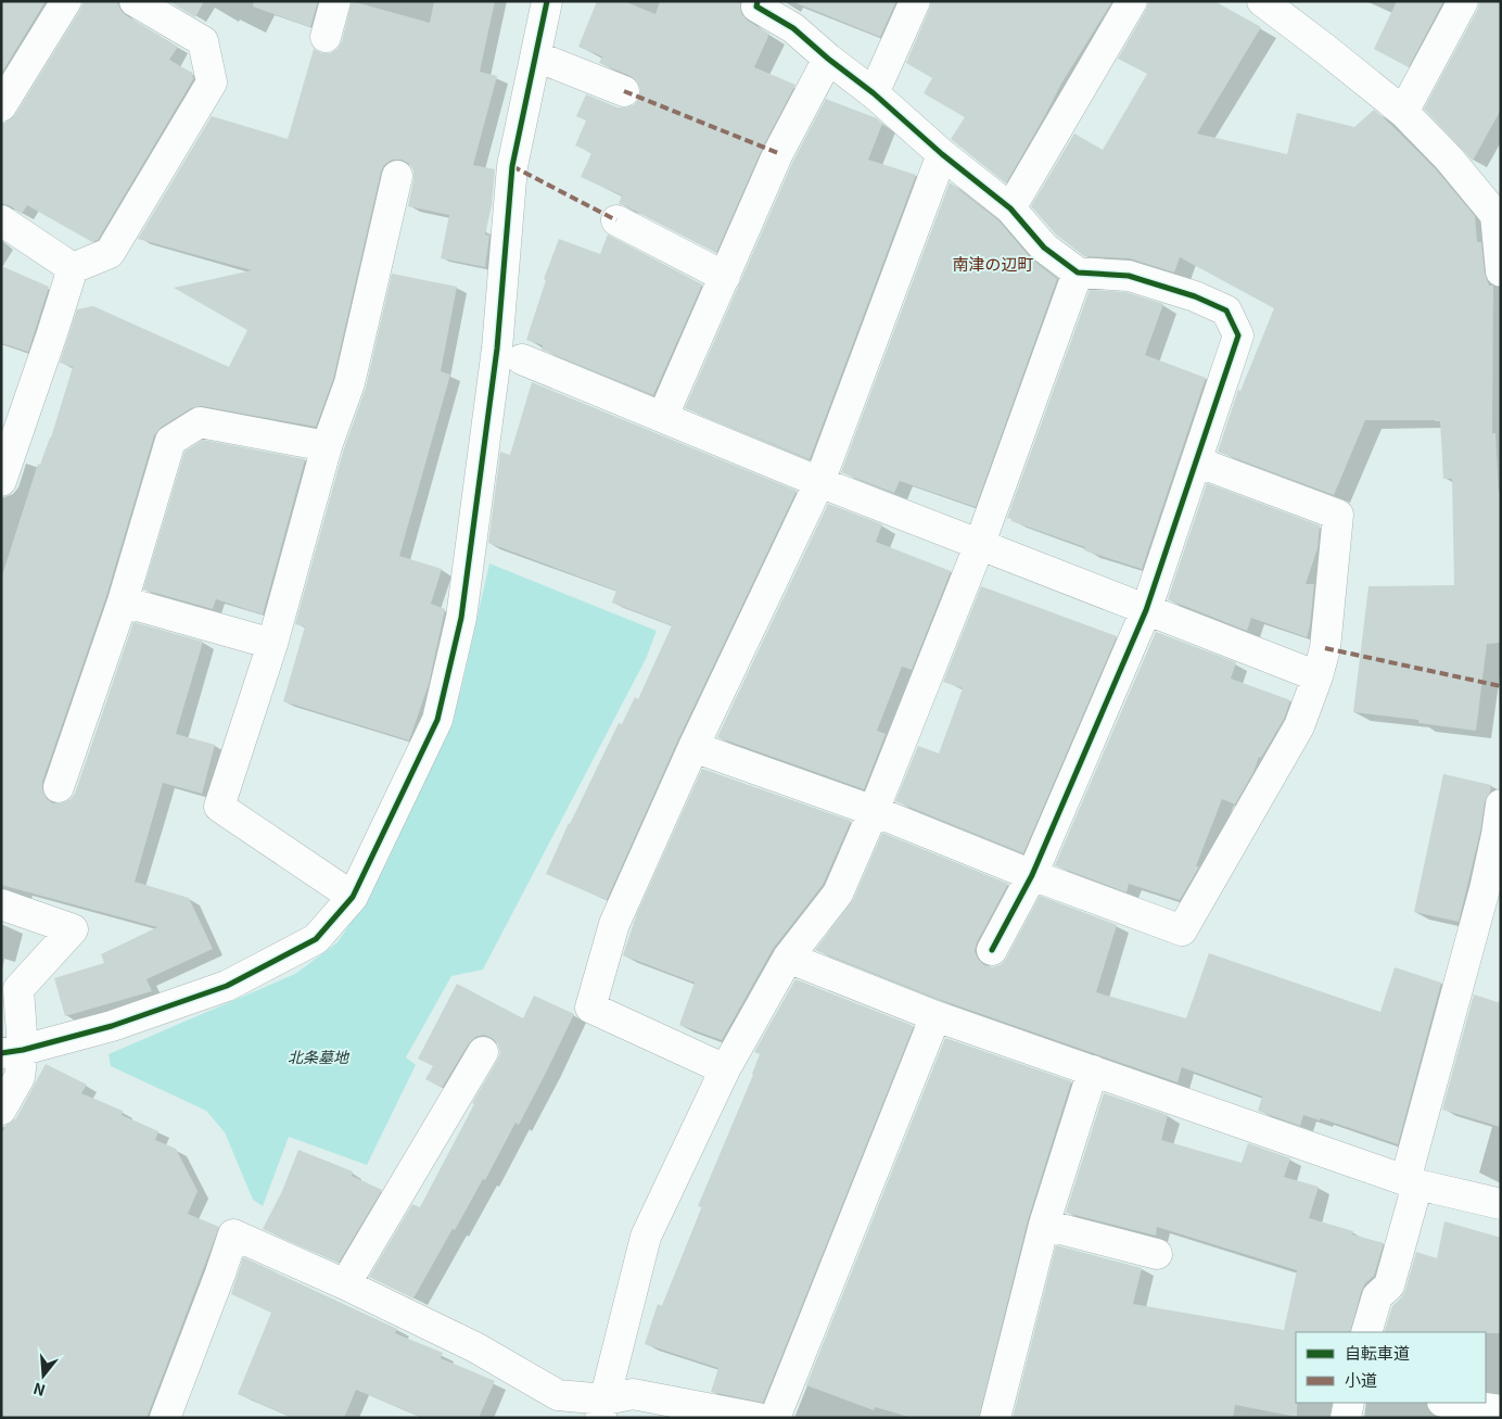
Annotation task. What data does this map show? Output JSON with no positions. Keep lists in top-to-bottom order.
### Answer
{
  "districts": ["南津の辺町"],
  "parks": ["北条墓地"],
  "legend": ["自転車道", "小道"],
  "north": "bottom"
}
